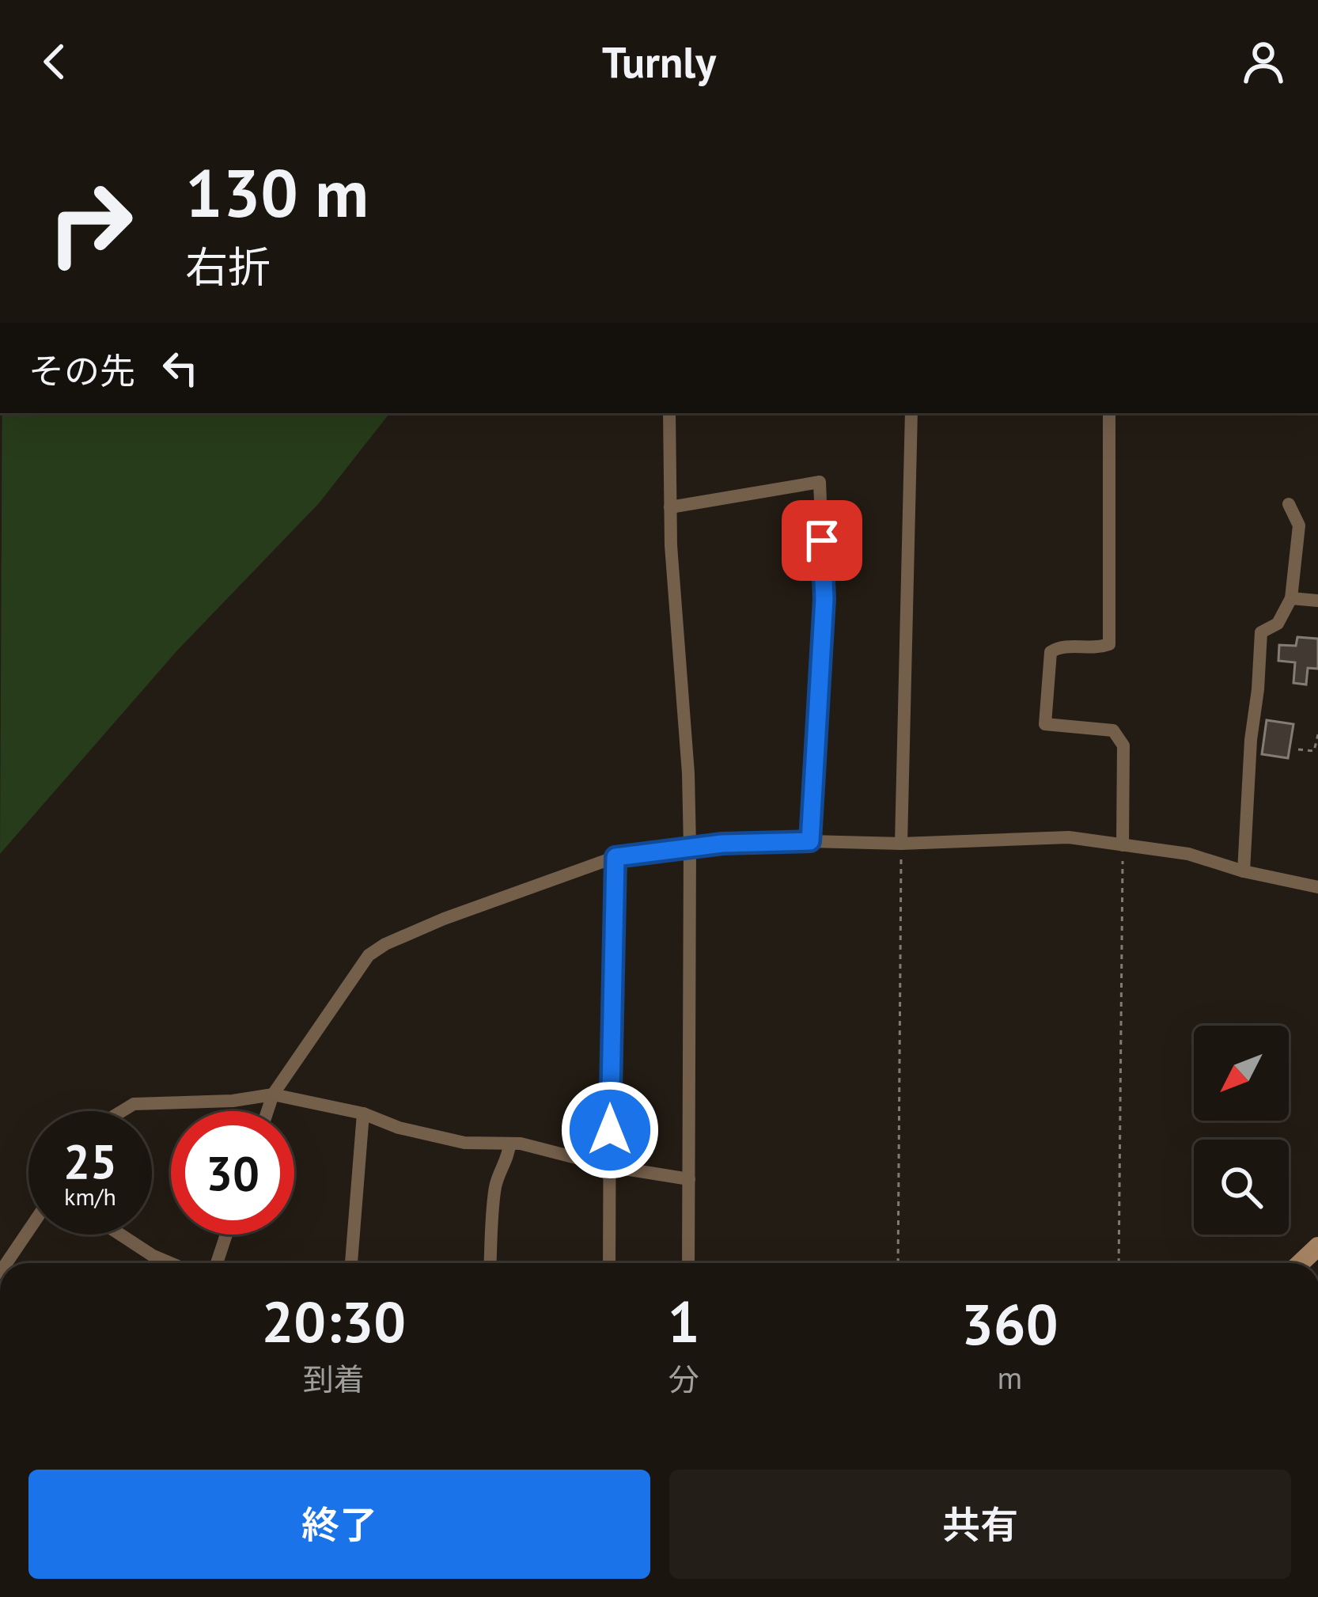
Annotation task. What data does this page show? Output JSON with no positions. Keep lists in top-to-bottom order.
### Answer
{
  "north": "bottom left",
  "page": {
    "header": "Turnly",
    "turn": ["130 m", "右折"],
    "then": "その先",
    "speed": "25 km/h",
    "limit": "30",
    "eta": [
      "20:30",
      "到着",
      "1",
      "分",
      "360",
      "m"
    ],
    "buttons": ["終了", "共有"]
  }
}
